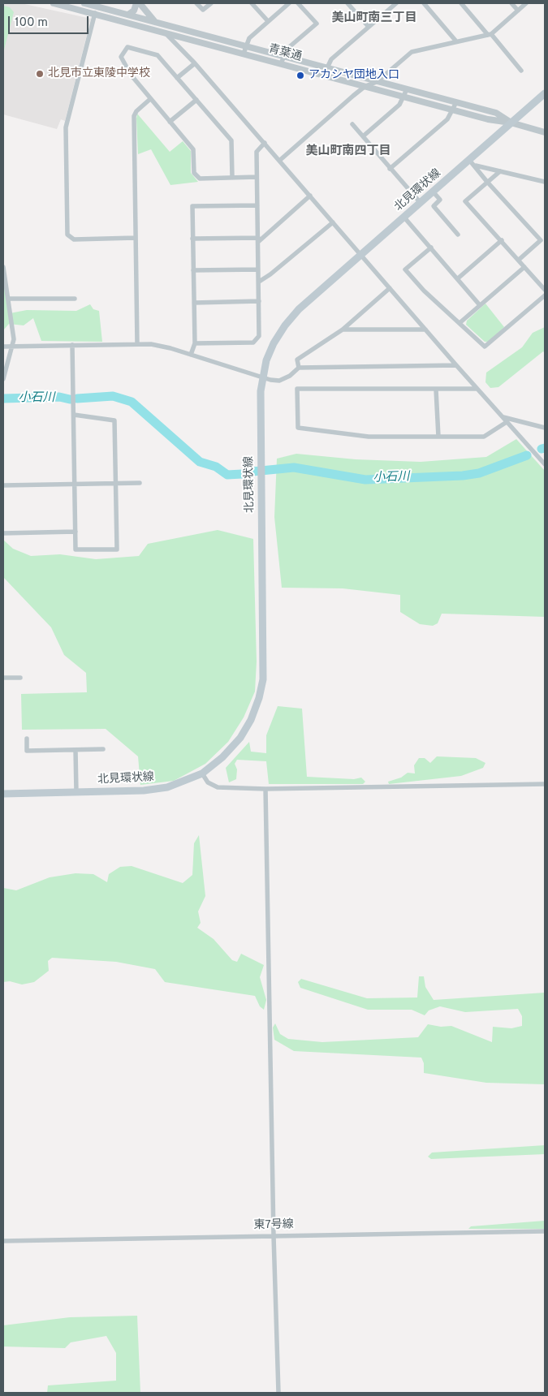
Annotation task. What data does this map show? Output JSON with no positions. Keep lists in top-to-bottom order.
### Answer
{
  "streets": {
    "main road": ["北見環状線"],
    "street": ["青葉通", "東7号線"]
  },
  "crossings": [
    ["青葉通", "北見環状線"]
  ],
  "districts": ["美山町南三丁目", "美山町南四丁目"],
  "water": ["小石川"],
  "places": ["北見市立東陵中学校", "アカシヤ団地入口"],
  "scale_bar": "100 m"
}
